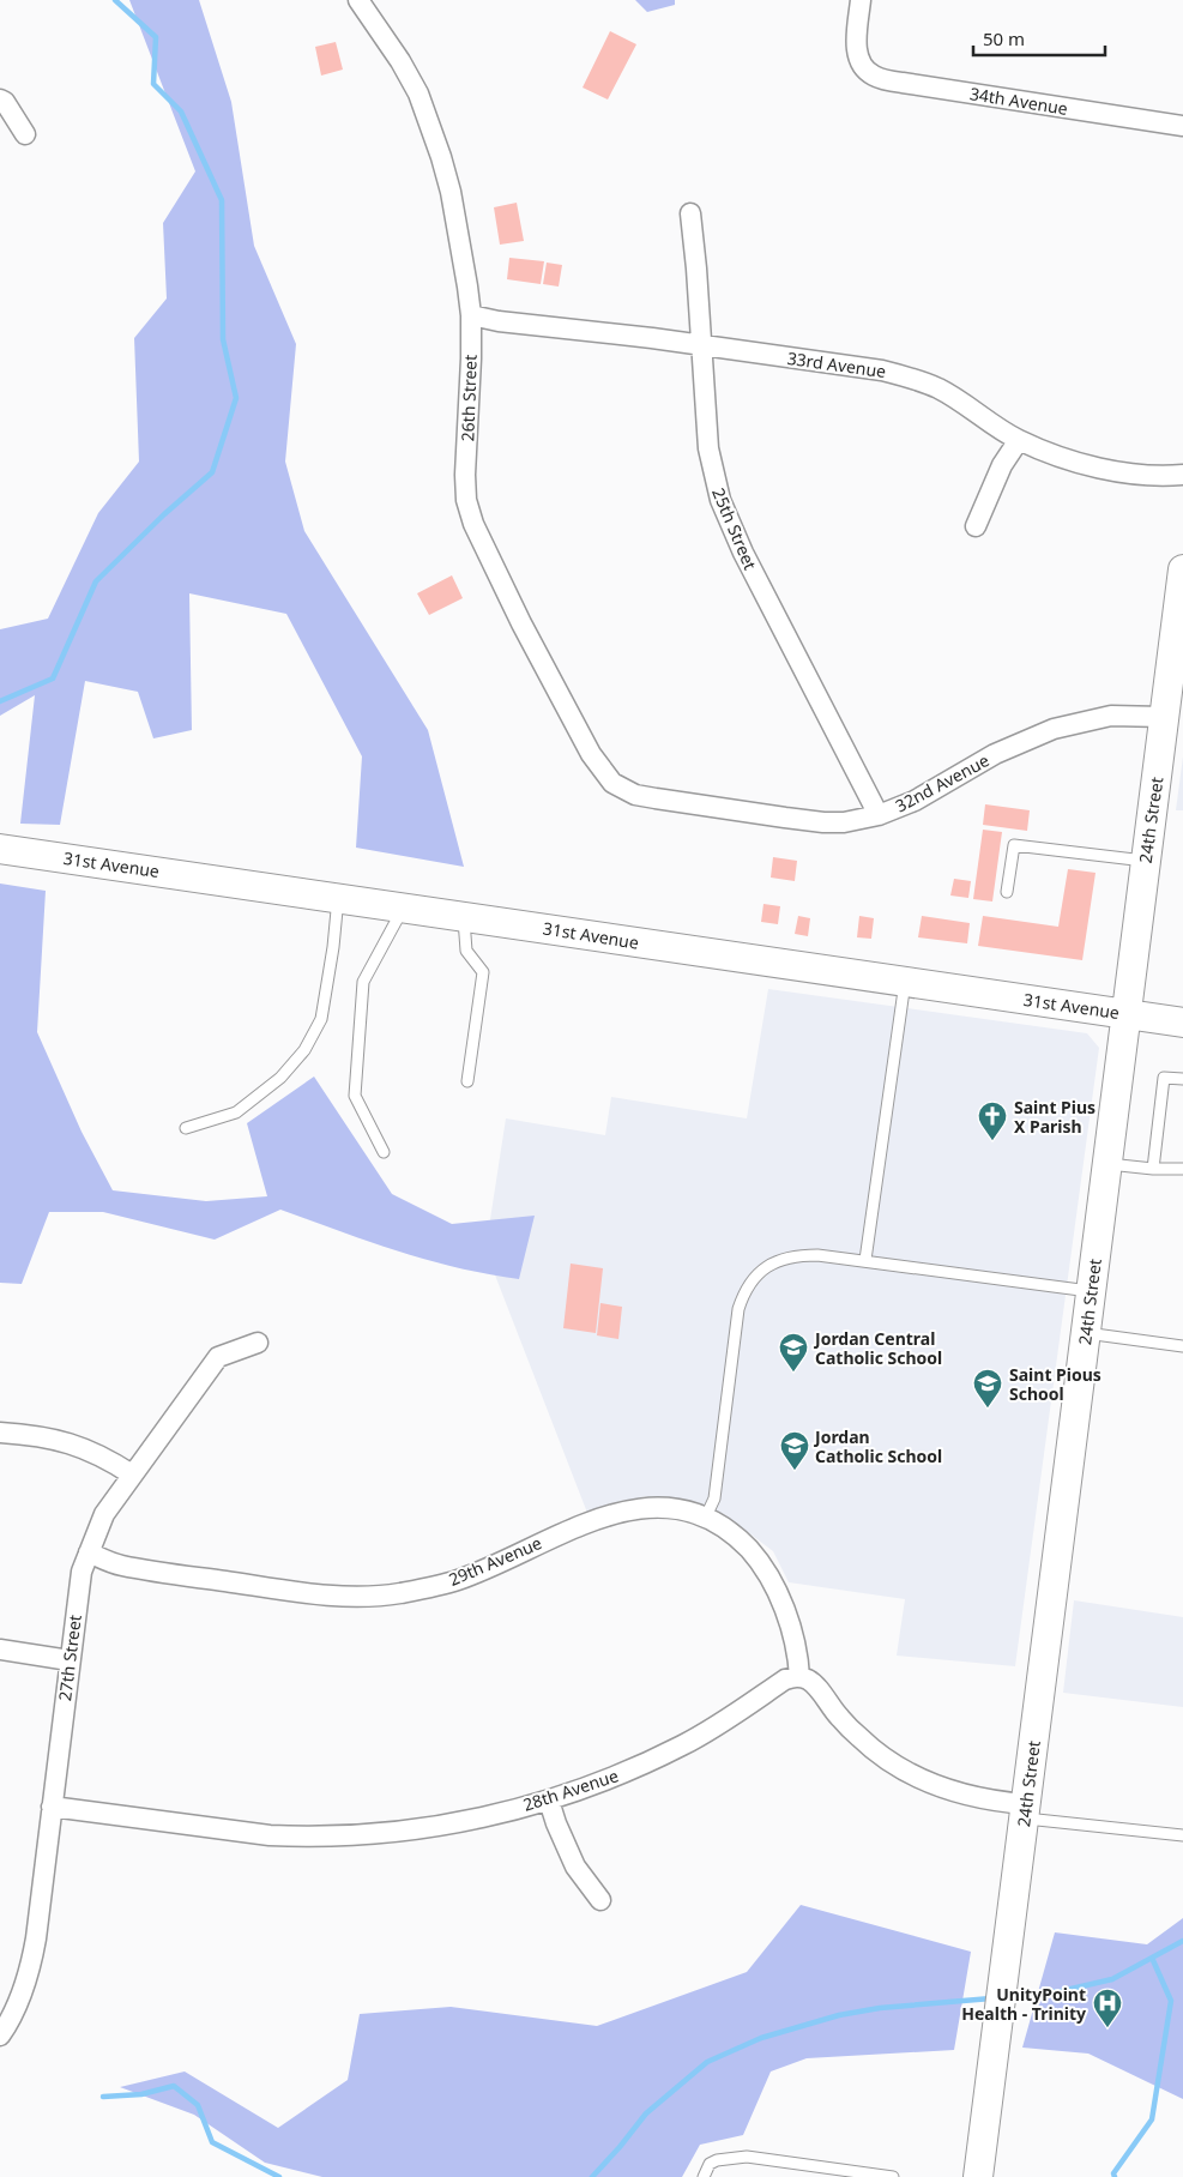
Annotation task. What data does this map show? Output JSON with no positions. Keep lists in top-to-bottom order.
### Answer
{
  "streets": {
    "street": [
      "34th Avenue",
      "33rd Avenue",
      "26th Street",
      "25th Street",
      "32nd Avenue",
      "24th Street",
      "31st Avenue",
      "29th Avenue",
      "27th Street",
      "28th Avenue"
    ]
  },
  "crossings": [
    ["33rd Avenue", "26th Street"],
    ["33rd Avenue", "25th Street"],
    ["26th Street", "32nd Avenue"],
    ["25th Street", "32nd Avenue"],
    ["32nd Avenue", "24th Street"],
    ["24th Street", "31st Avenue"],
    ["29th Avenue", "27th Street"],
    ["29th Avenue", "28th Avenue"],
    ["27th Street", "28th Avenue"]
  ],
  "places": {
    "church": ["Saint Pius X Parish"],
    "school or university": ["Jordan Central Catholic School", "Saint Pious School", "Jordan Catholic School"],
    "hospital": ["UnityPoint Health - Trinity"]
  },
  "scale_bar": "50 m"
}
